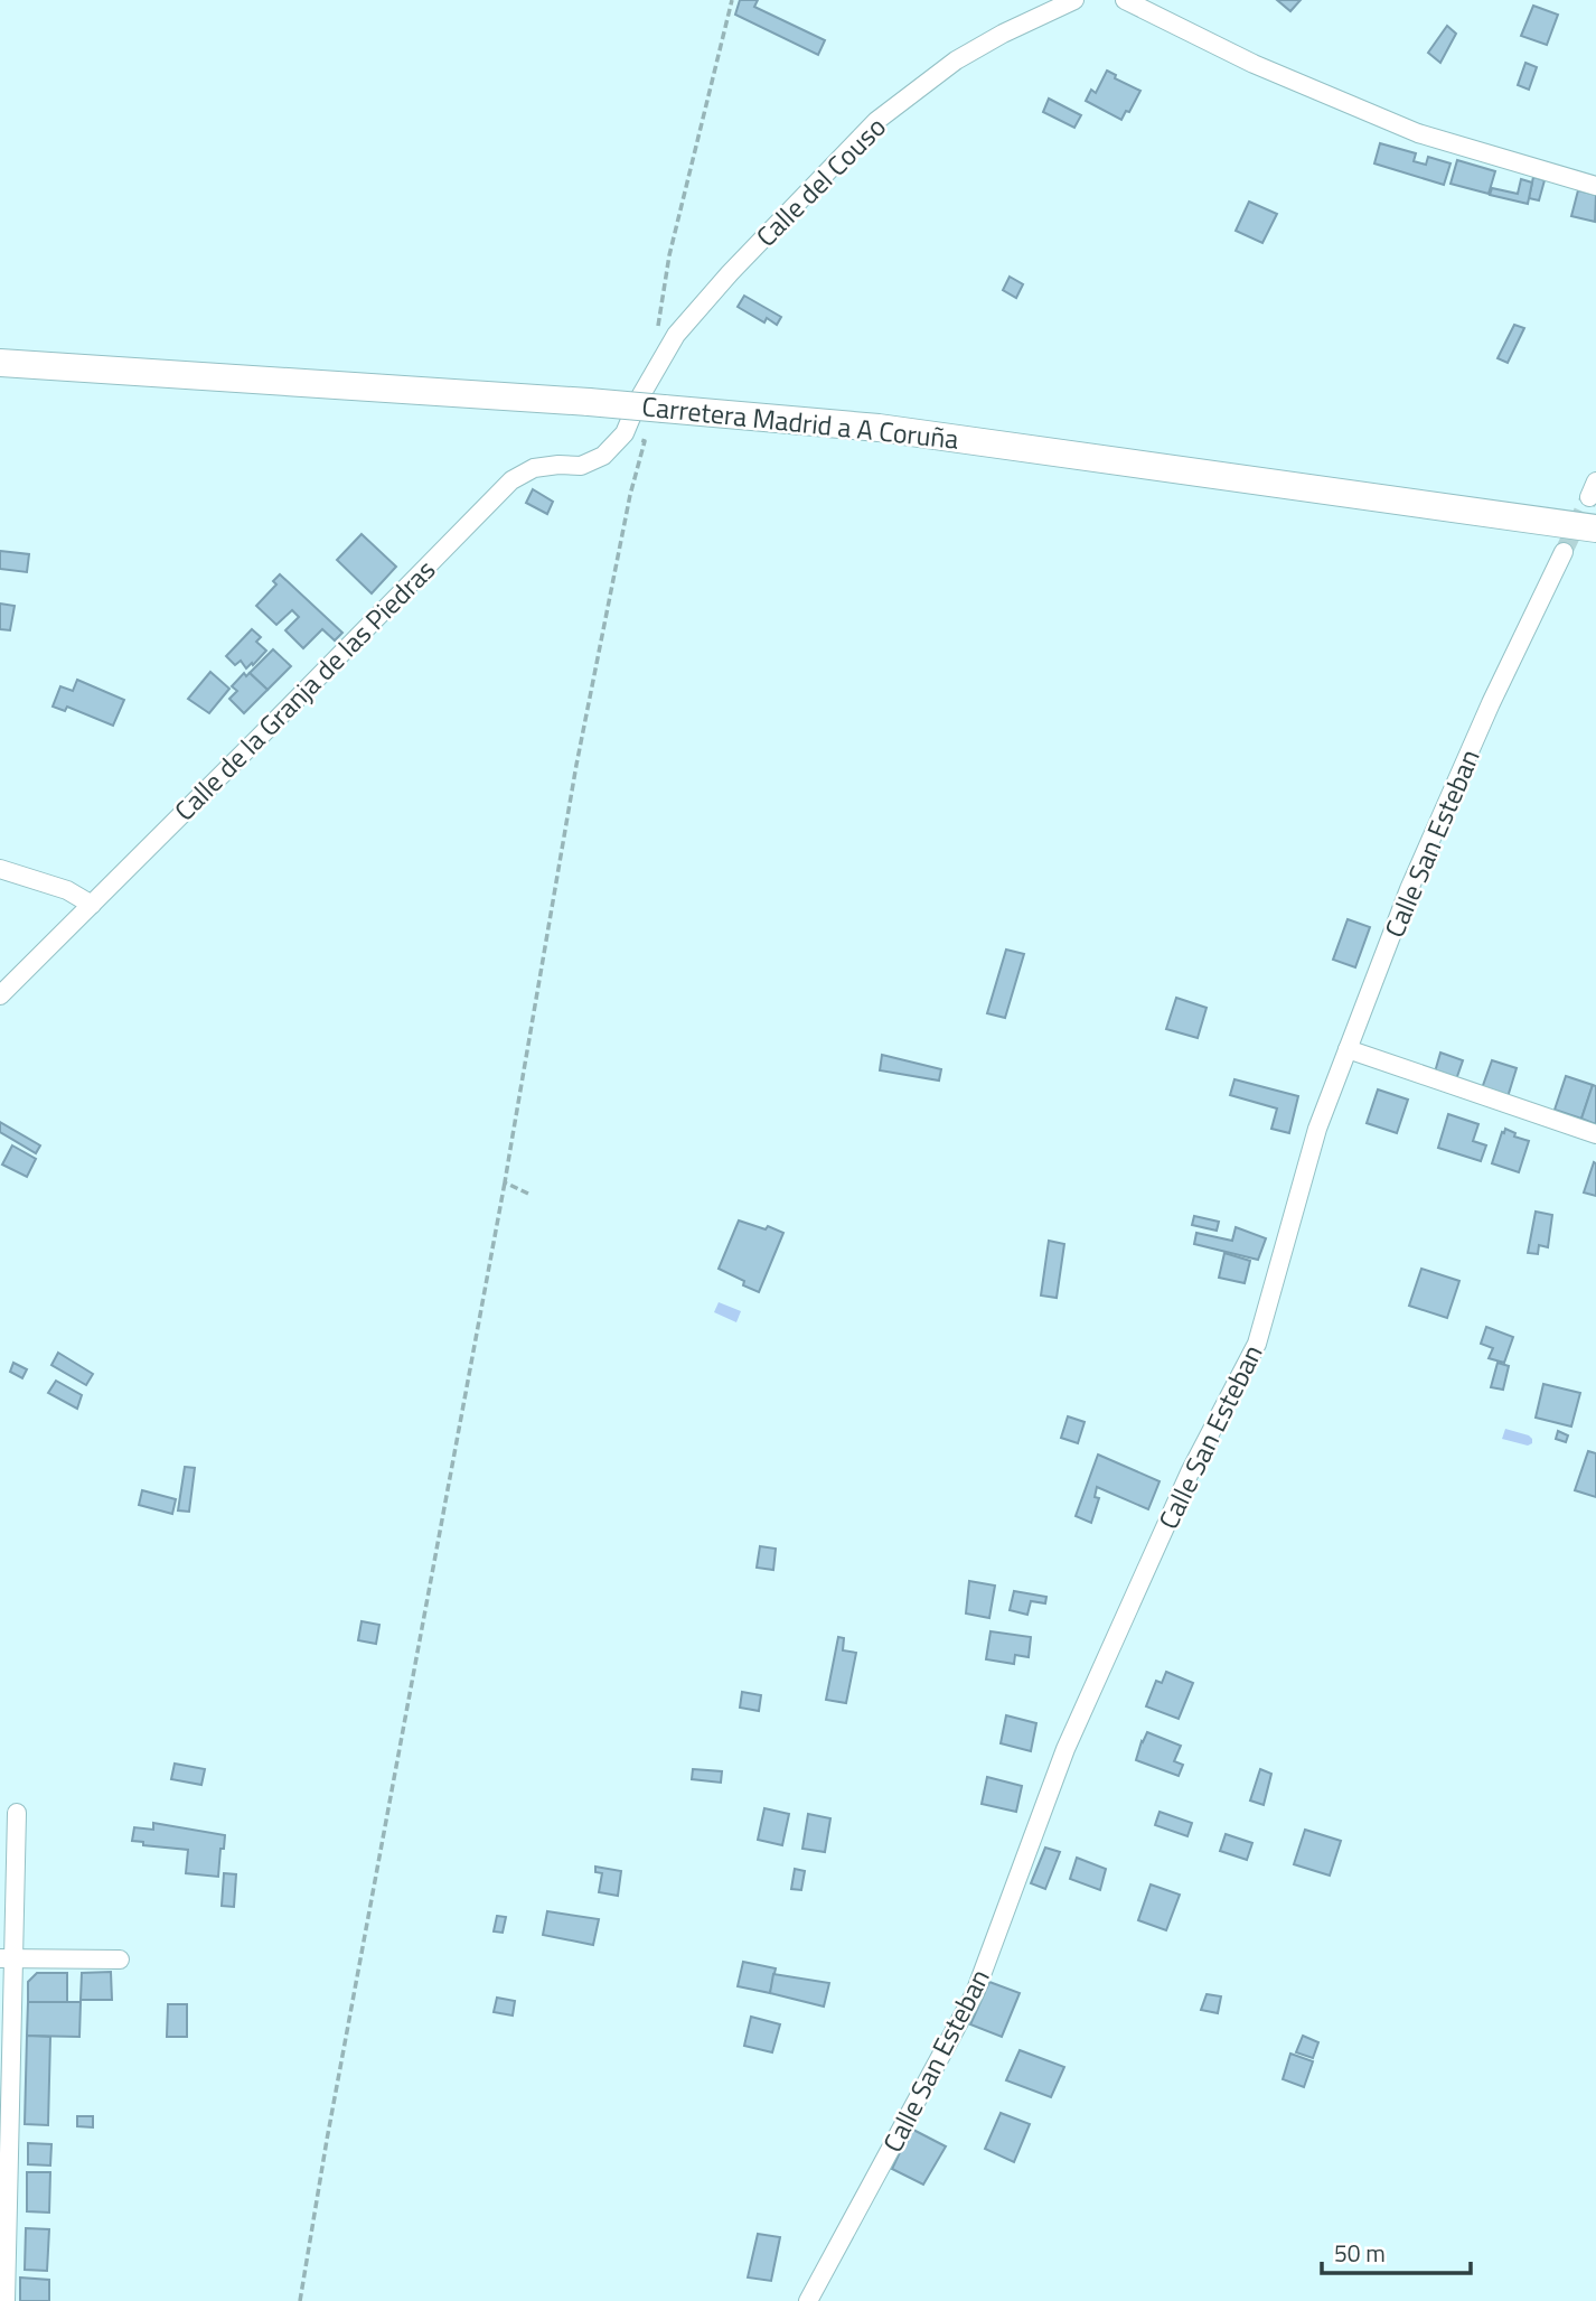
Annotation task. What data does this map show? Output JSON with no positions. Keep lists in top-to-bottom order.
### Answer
{
  "streets": {
    "highway": ["Carretera Madrid a A Coruña"],
    "street": ["Calle del Couso", "Calle de la Granja de las Piedras", "Calle San Esteban"]
  },
  "crossings": [
    ["Calle del Couso", "Calle de la Granja de las Piedras"]
  ],
  "scale_bar": "50 m"
}
